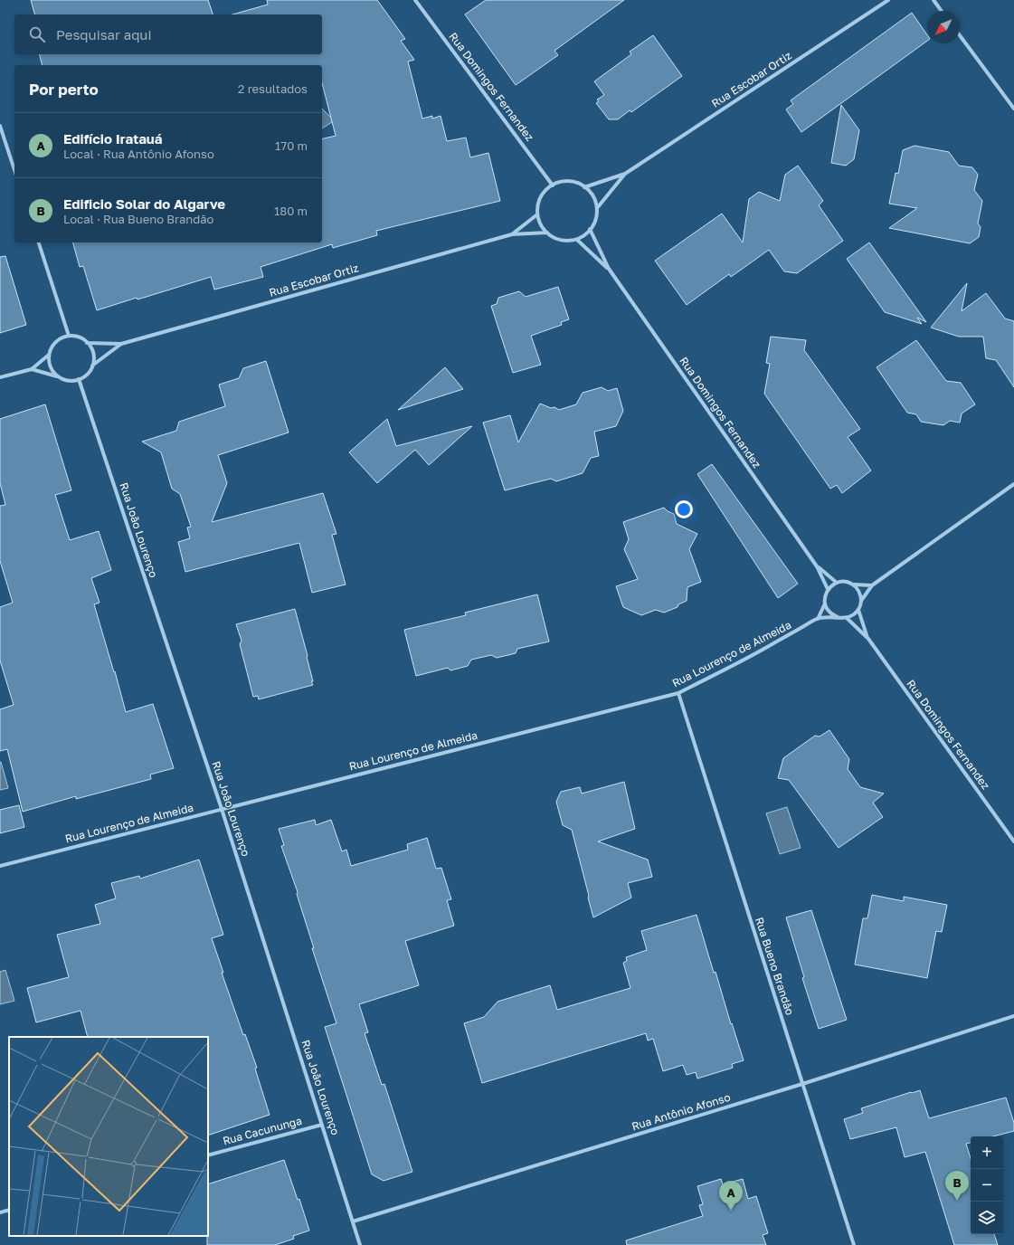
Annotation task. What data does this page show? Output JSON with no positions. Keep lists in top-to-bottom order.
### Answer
{
  "streets": {
    "street": [
      "Rua Escobar Ortiz",
      "Rua Domingos Fernandez",
      "Rua João Lourenço",
      "Rua Lourenço de Almeida",
      "Rua Bueno Brandão",
      "Rua Antônio Afonso",
      "Rua Cacununga"
    ]
  },
  "crossings": [
    ["Rua Escobar Ortiz", "Rua Domingos Fernandez"],
    ["Rua Escobar Ortiz", "Rua João Lourenço"],
    ["Rua Domingos Fernandez", "Rua Lourenço de Almeida"],
    ["Rua João Lourenço", "Rua Lourenço de Almeida"],
    ["Rua João Lourenço", "Rua Antônio Afonso"],
    ["Rua João Lourenço", "Rua Cacununga"],
    ["Rua Lourenço de Almeida", "Rua Bueno Brandão"],
    ["Rua Bueno Brandão", "Rua Antônio Afonso"]
  ],
  "north": "bottom left",
  "page": {
    "search": "Pesquisar aqui",
    "heading": ["Por perto", "2 resultados"],
    "list": [
      {
        "mark": "A",
        "name": "Edifício Iratauá",
        "note": "Local · Rua Antônio Afonso",
        "value": "170 m"
      },
      {
        "mark": "B",
        "name": "Edificio Solar do Algarve",
        "note": "Local · Rua Bueno Brandão",
        "value": "180 m"
      }
    ],
    "map_buttons": ["+", "−"],
    "pins": ["B", "A"]
  }
}
